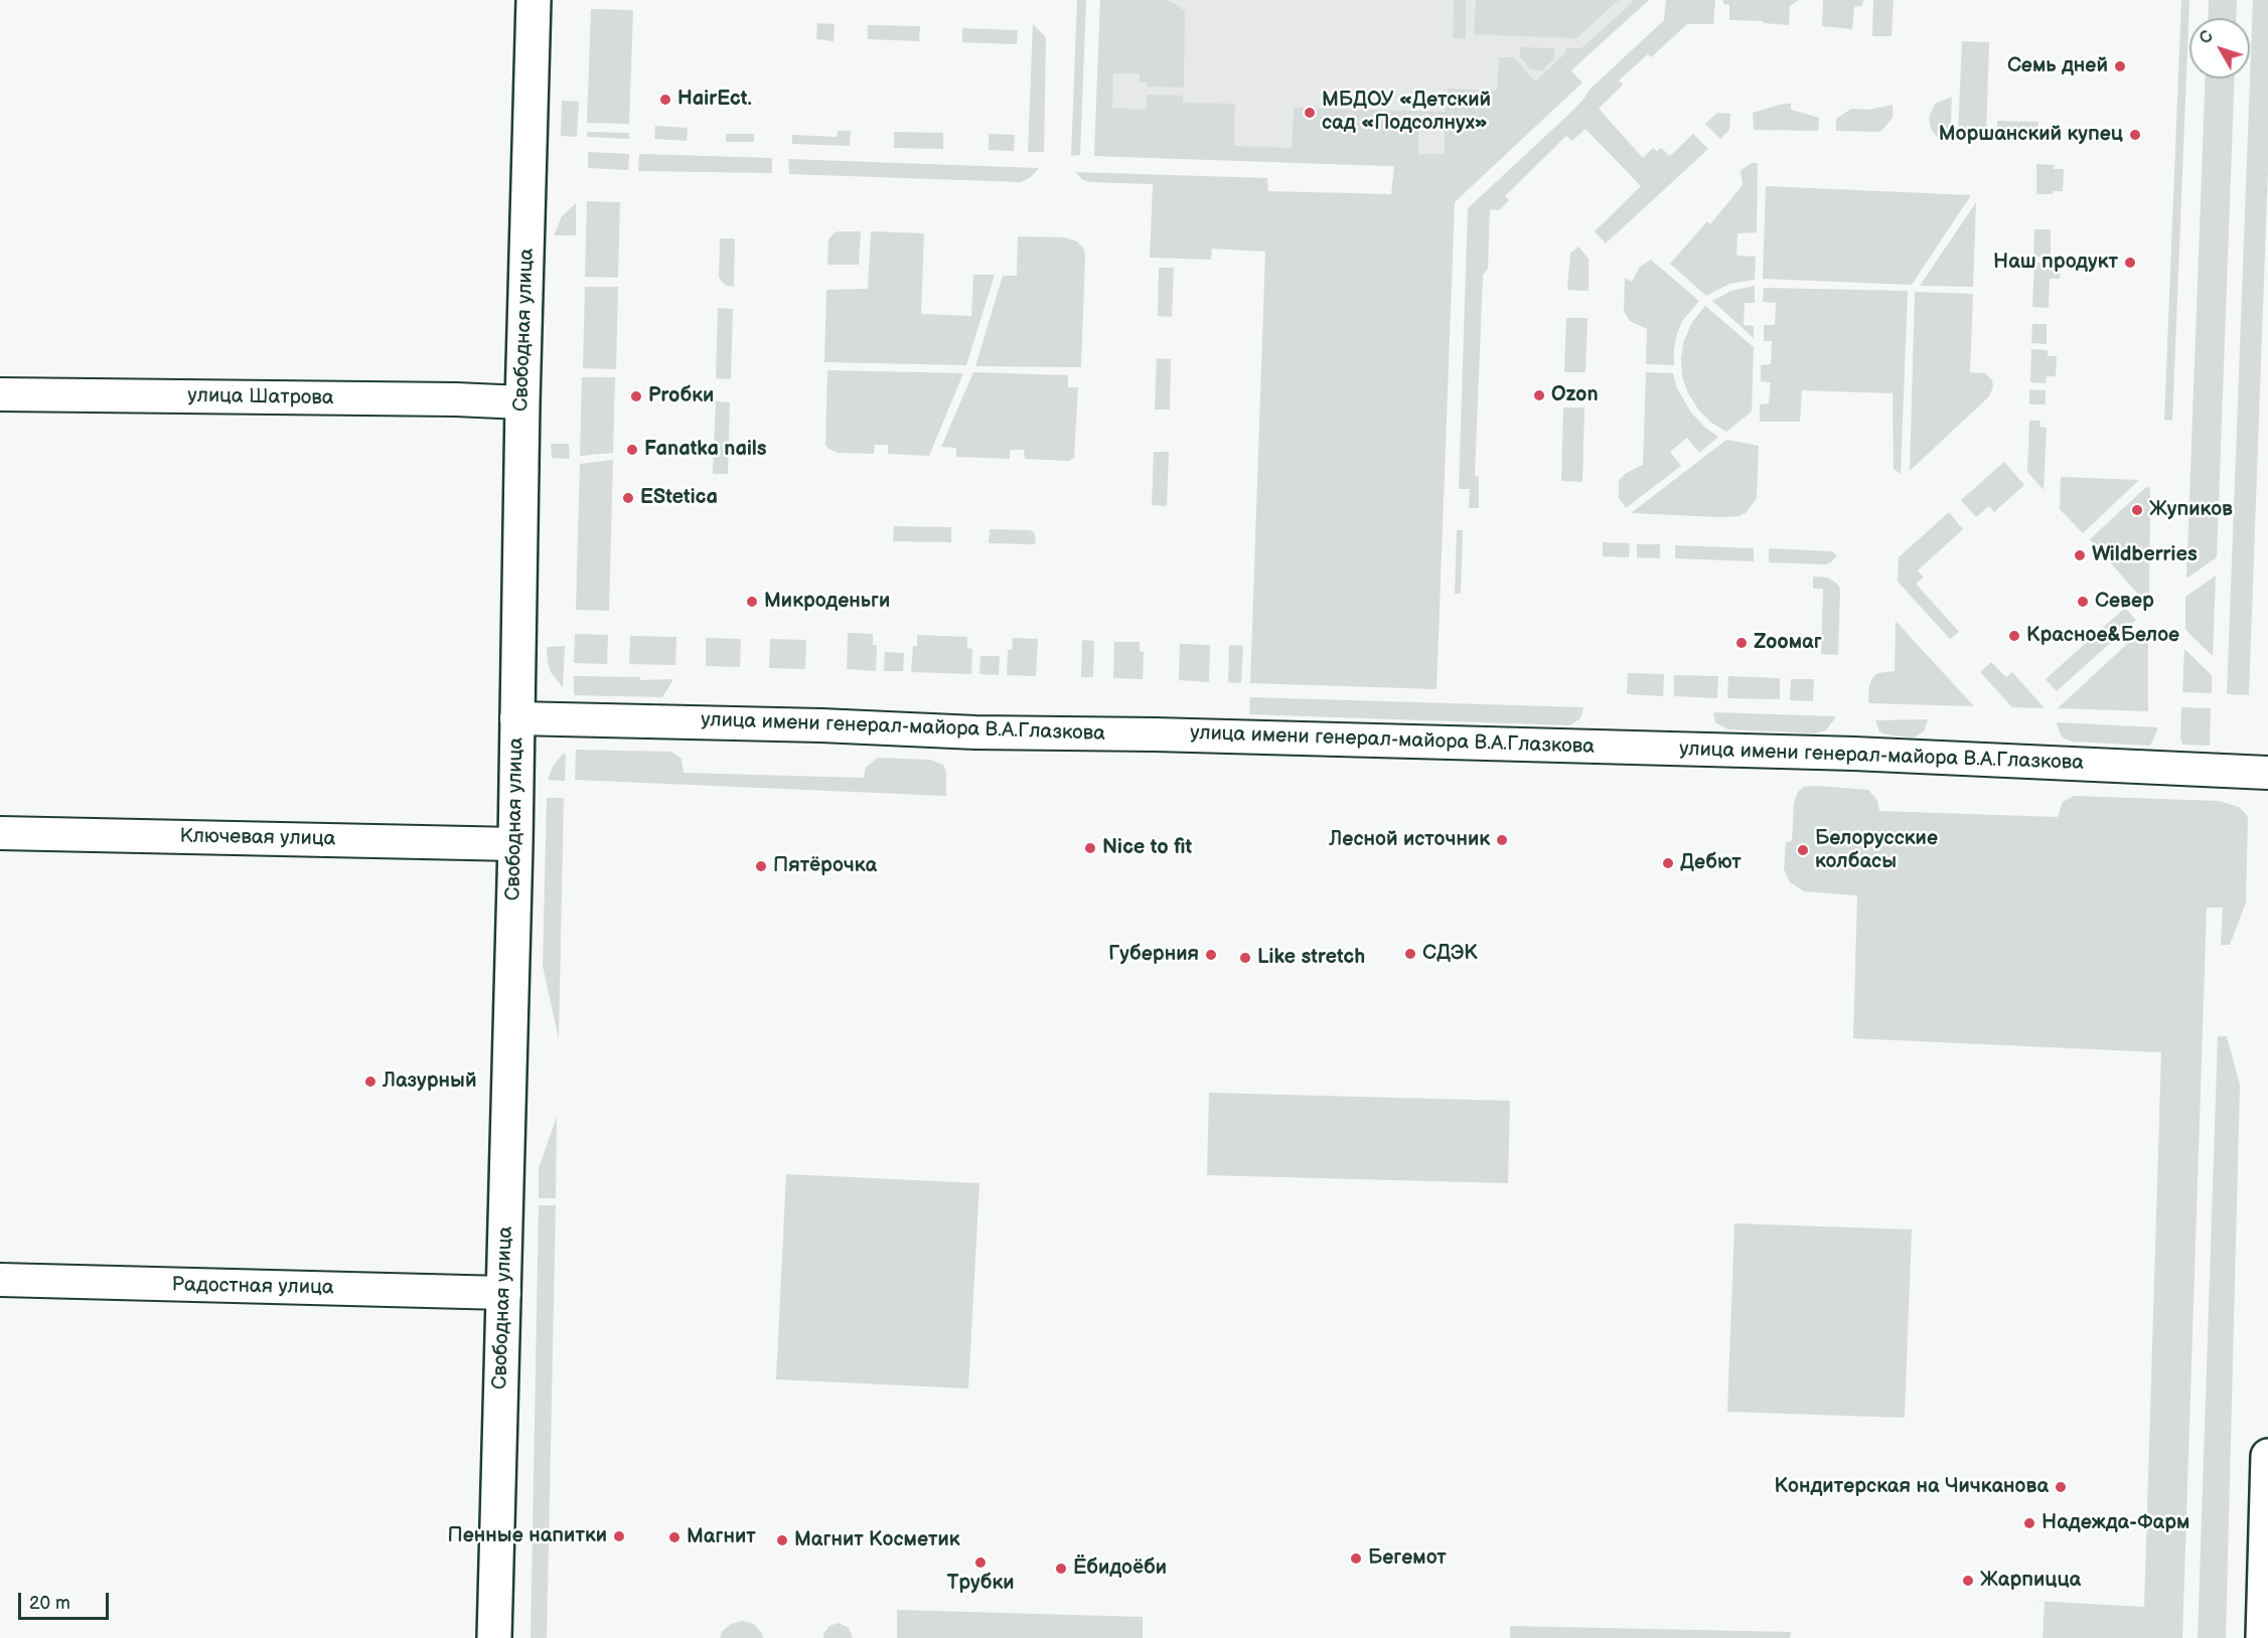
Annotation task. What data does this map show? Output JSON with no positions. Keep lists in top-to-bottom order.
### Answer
{
  "streets": {
    "main road": ["Свободная улица"],
    "street": [
      "улица Шатрова",
      "улица имени генерал-майора В.А.Глазкова",
      "Ключевая улица",
      "Радостная улица"
    ]
  },
  "crossings": [
    ["Свободная улица", "улица Шатрова"],
    ["Свободная улица", "улица имени генерал-майора В.А.Глазкова"],
    ["Свободная улица", "Ключевая улица"],
    ["Свободная улица", "Радостная улица"]
  ],
  "places": [
    "Семь дней",
    "HairEct.",
    "МБДОУ «Детский сад «Подсолнух»",
    "Моршанский купец",
    "Наш продукт",
    "Ozon",
    "Proбки",
    "Fanatka nails",
    "EStetica",
    "Жупиков",
    "Wildberries",
    "Микроденьги",
    "Север",
    "Красное&Белое",
    "Zooмаг",
    "Лесной источник",
    "Nice to fit",
    "Белорусские колбасы",
    "Дебют",
    "Пятёрочка",
    "СДЭК",
    "Губерния",
    "Like stretch",
    "Лазурный",
    "Кондитерская на Чичканова",
    "Надежда-Фарм",
    "Пенные напитки",
    "Магнит",
    "Магнит Косметик",
    "Бегемот",
    "Трубки",
    "Ёбидоёби",
    "Жарпицца"
  ],
  "scale_bar": "20 m",
  "north": "top left"
}
